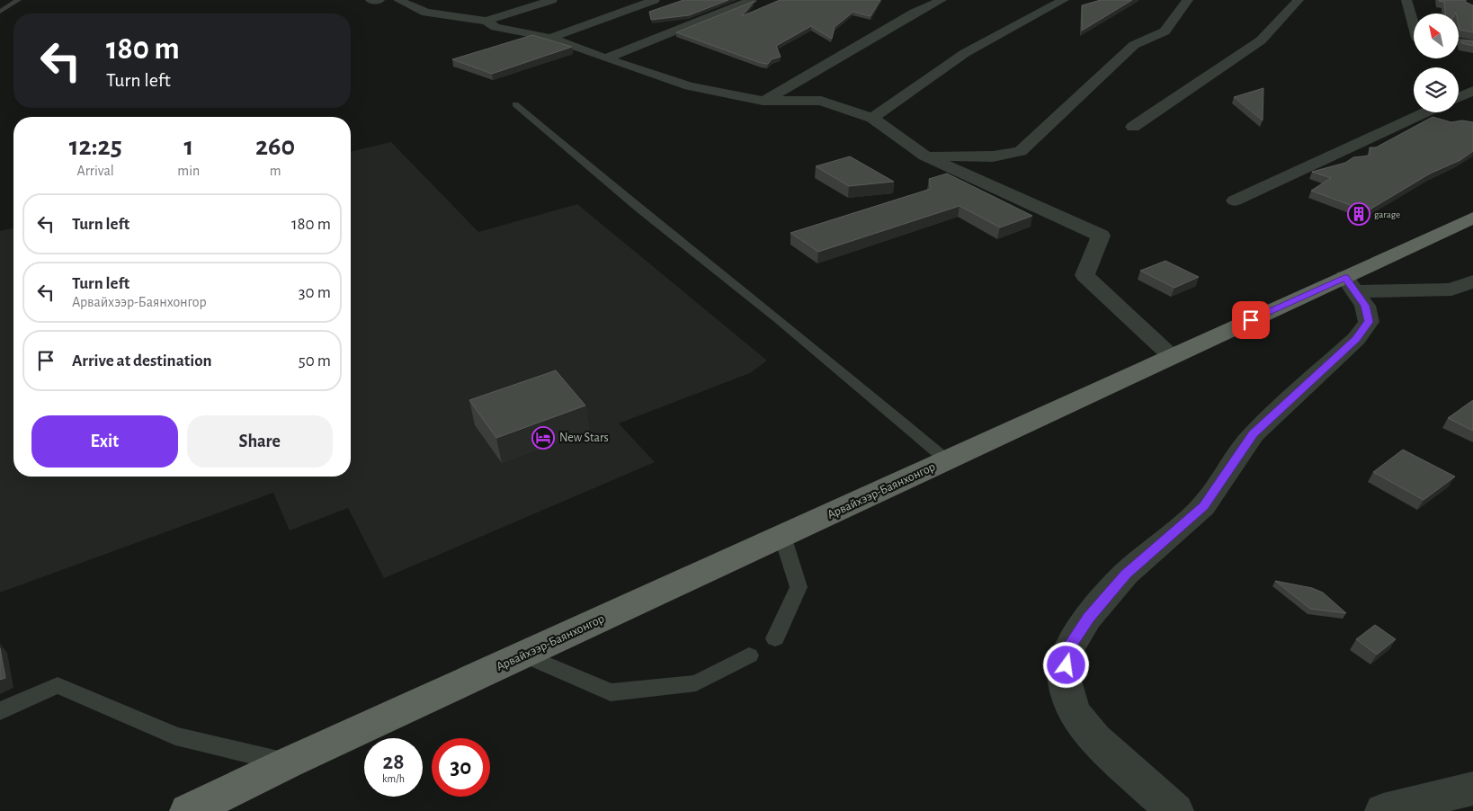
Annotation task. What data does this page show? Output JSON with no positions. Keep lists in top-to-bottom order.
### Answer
{
  "streets": {
    "highway": ["Арвайхээр-Баянхонгор"]
  },
  "places": {
    "building": ["garage"],
    "hotel": ["New Stars"]
  },
  "north": "top left",
  "page": {
    "turn": ["180 m", "Turn left"],
    "eta": [
      "12:25",
      "Arrival",
      "1",
      "min",
      "260",
      "m"
    ],
    "list": [
      {
        "name": "Turn left",
        "value": "180 m"
      },
      {
        "name": "Turn left",
        "note": "Арвайхээр-Баянхонгор",
        "value": "30 m"
      },
      {
        "name": "Arrive at destination",
        "value": "50 m"
      }
    ],
    "buttons": ["Exit", "Share"],
    "speed": "28 km/h",
    "limit": "30"
  }
}
